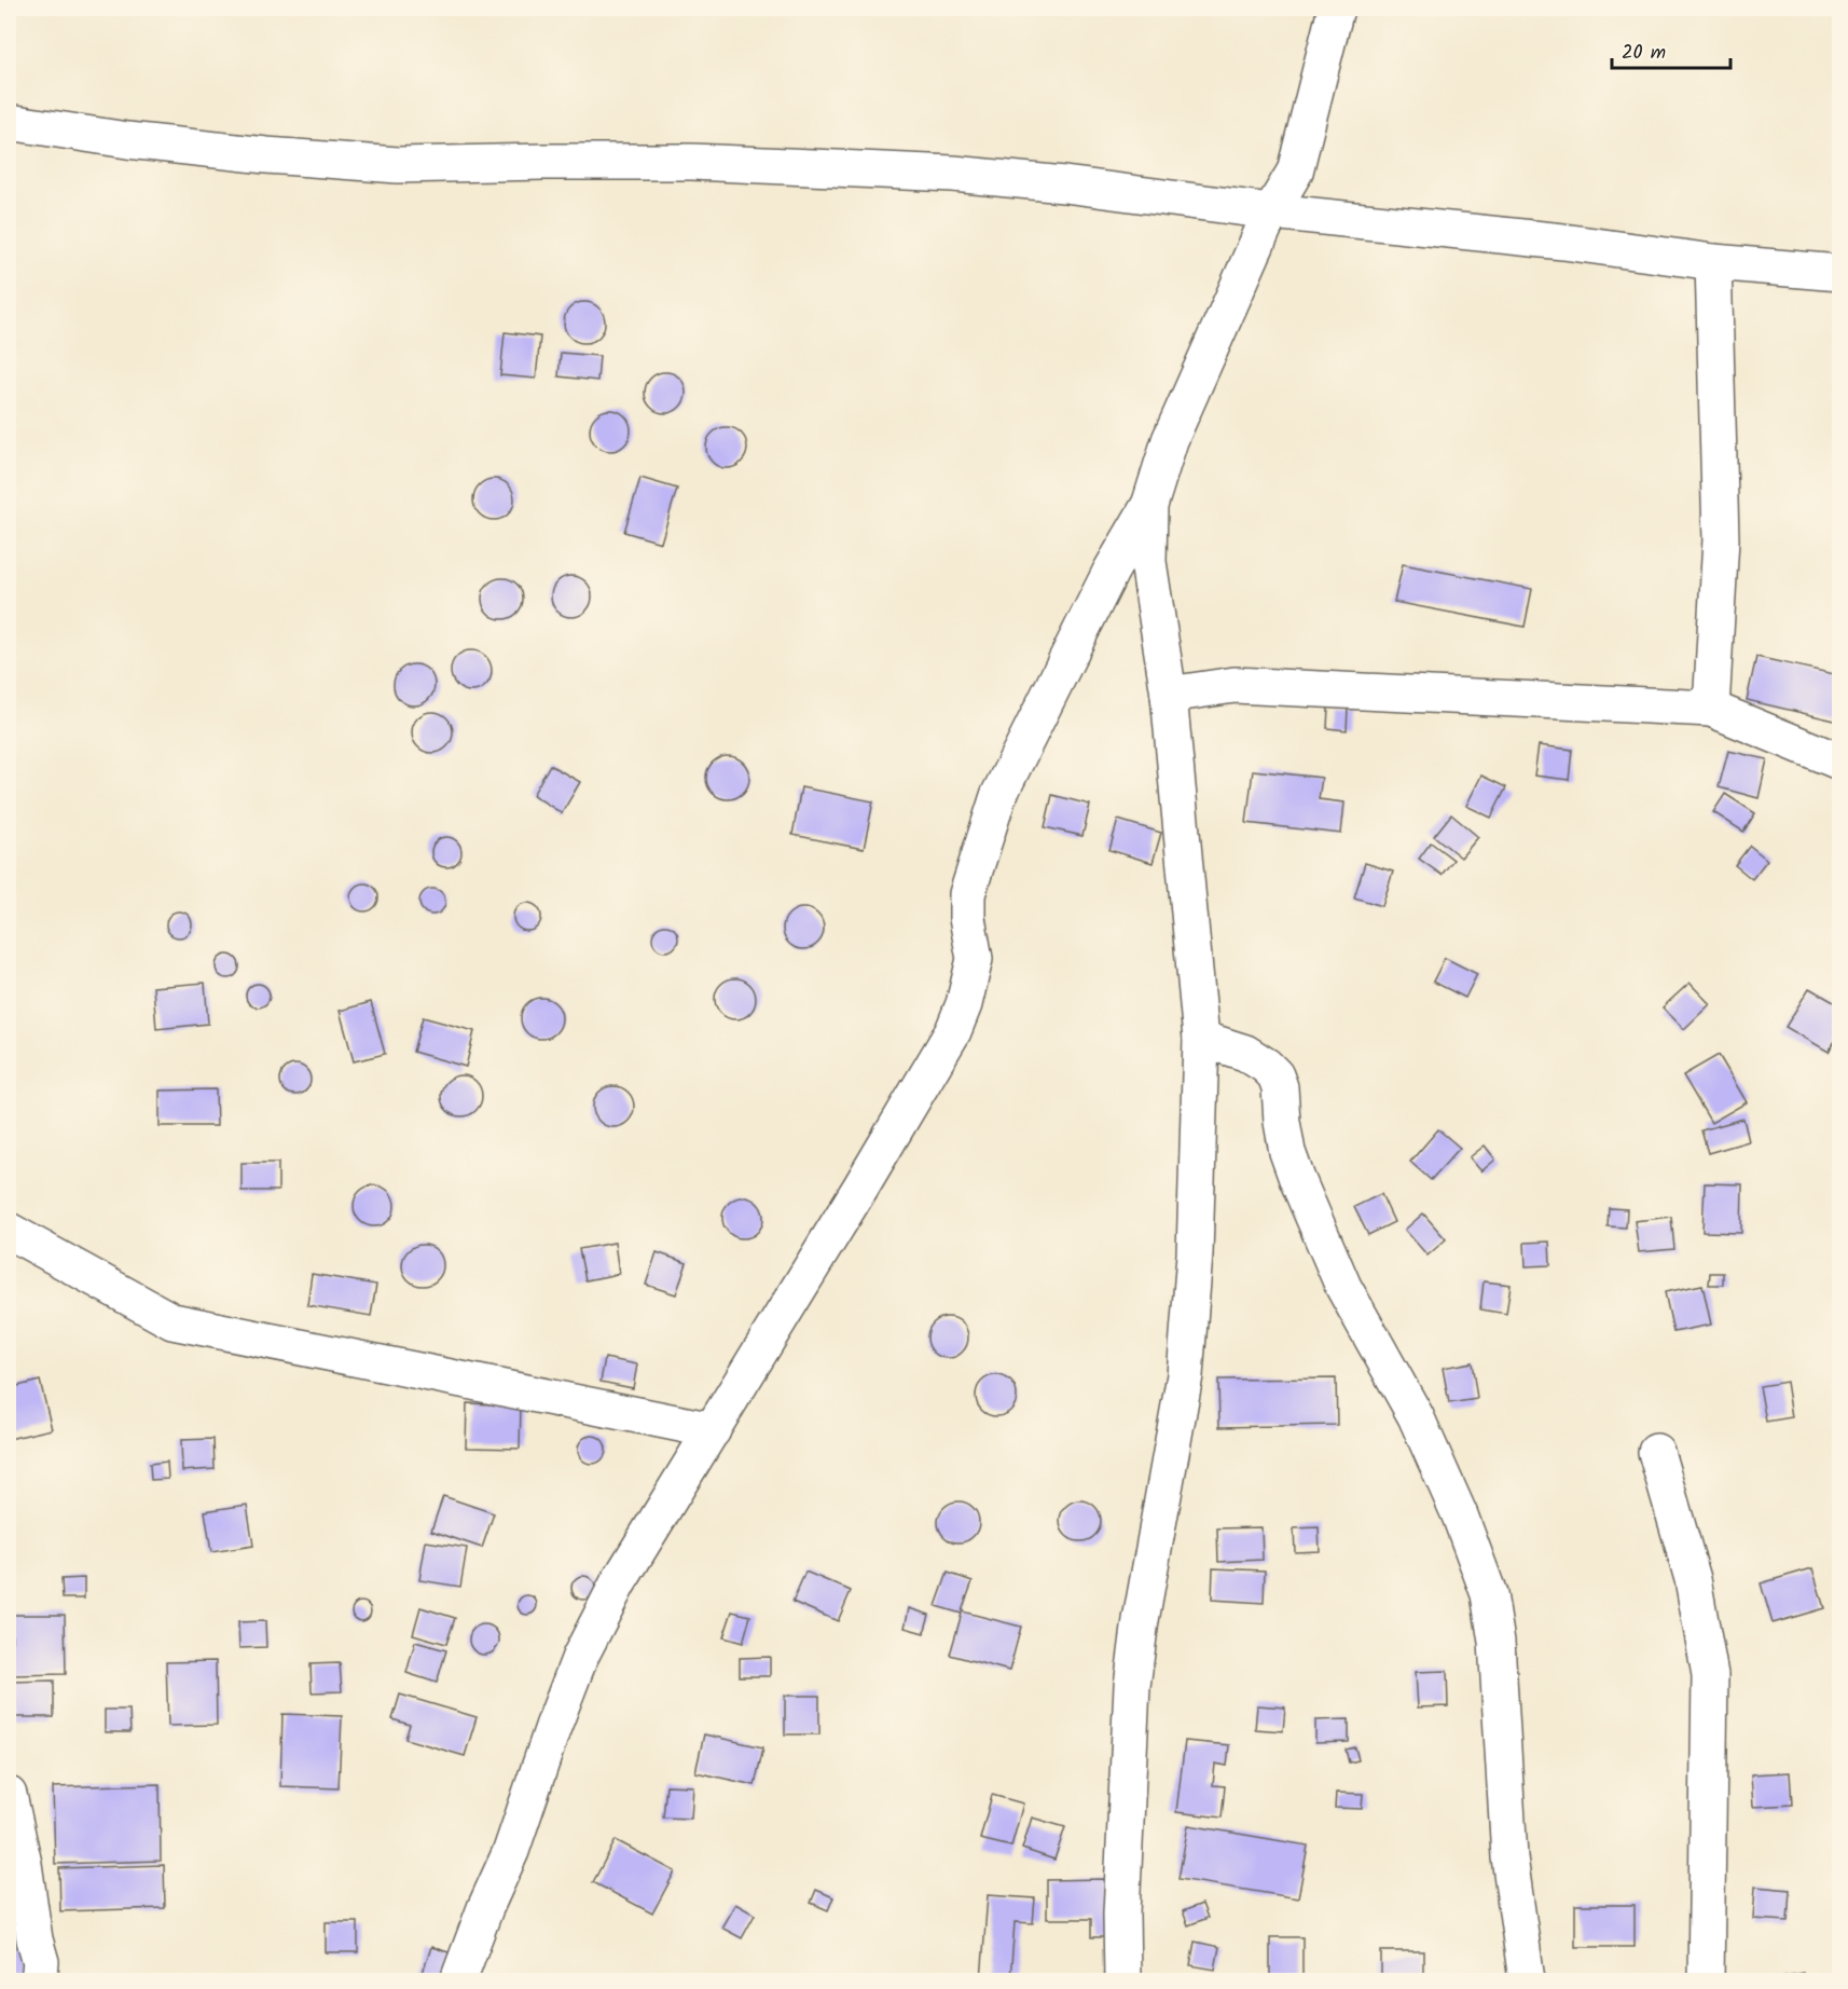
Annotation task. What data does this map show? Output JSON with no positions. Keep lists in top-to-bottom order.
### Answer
{
  "scale_bar": "20 m"
}
